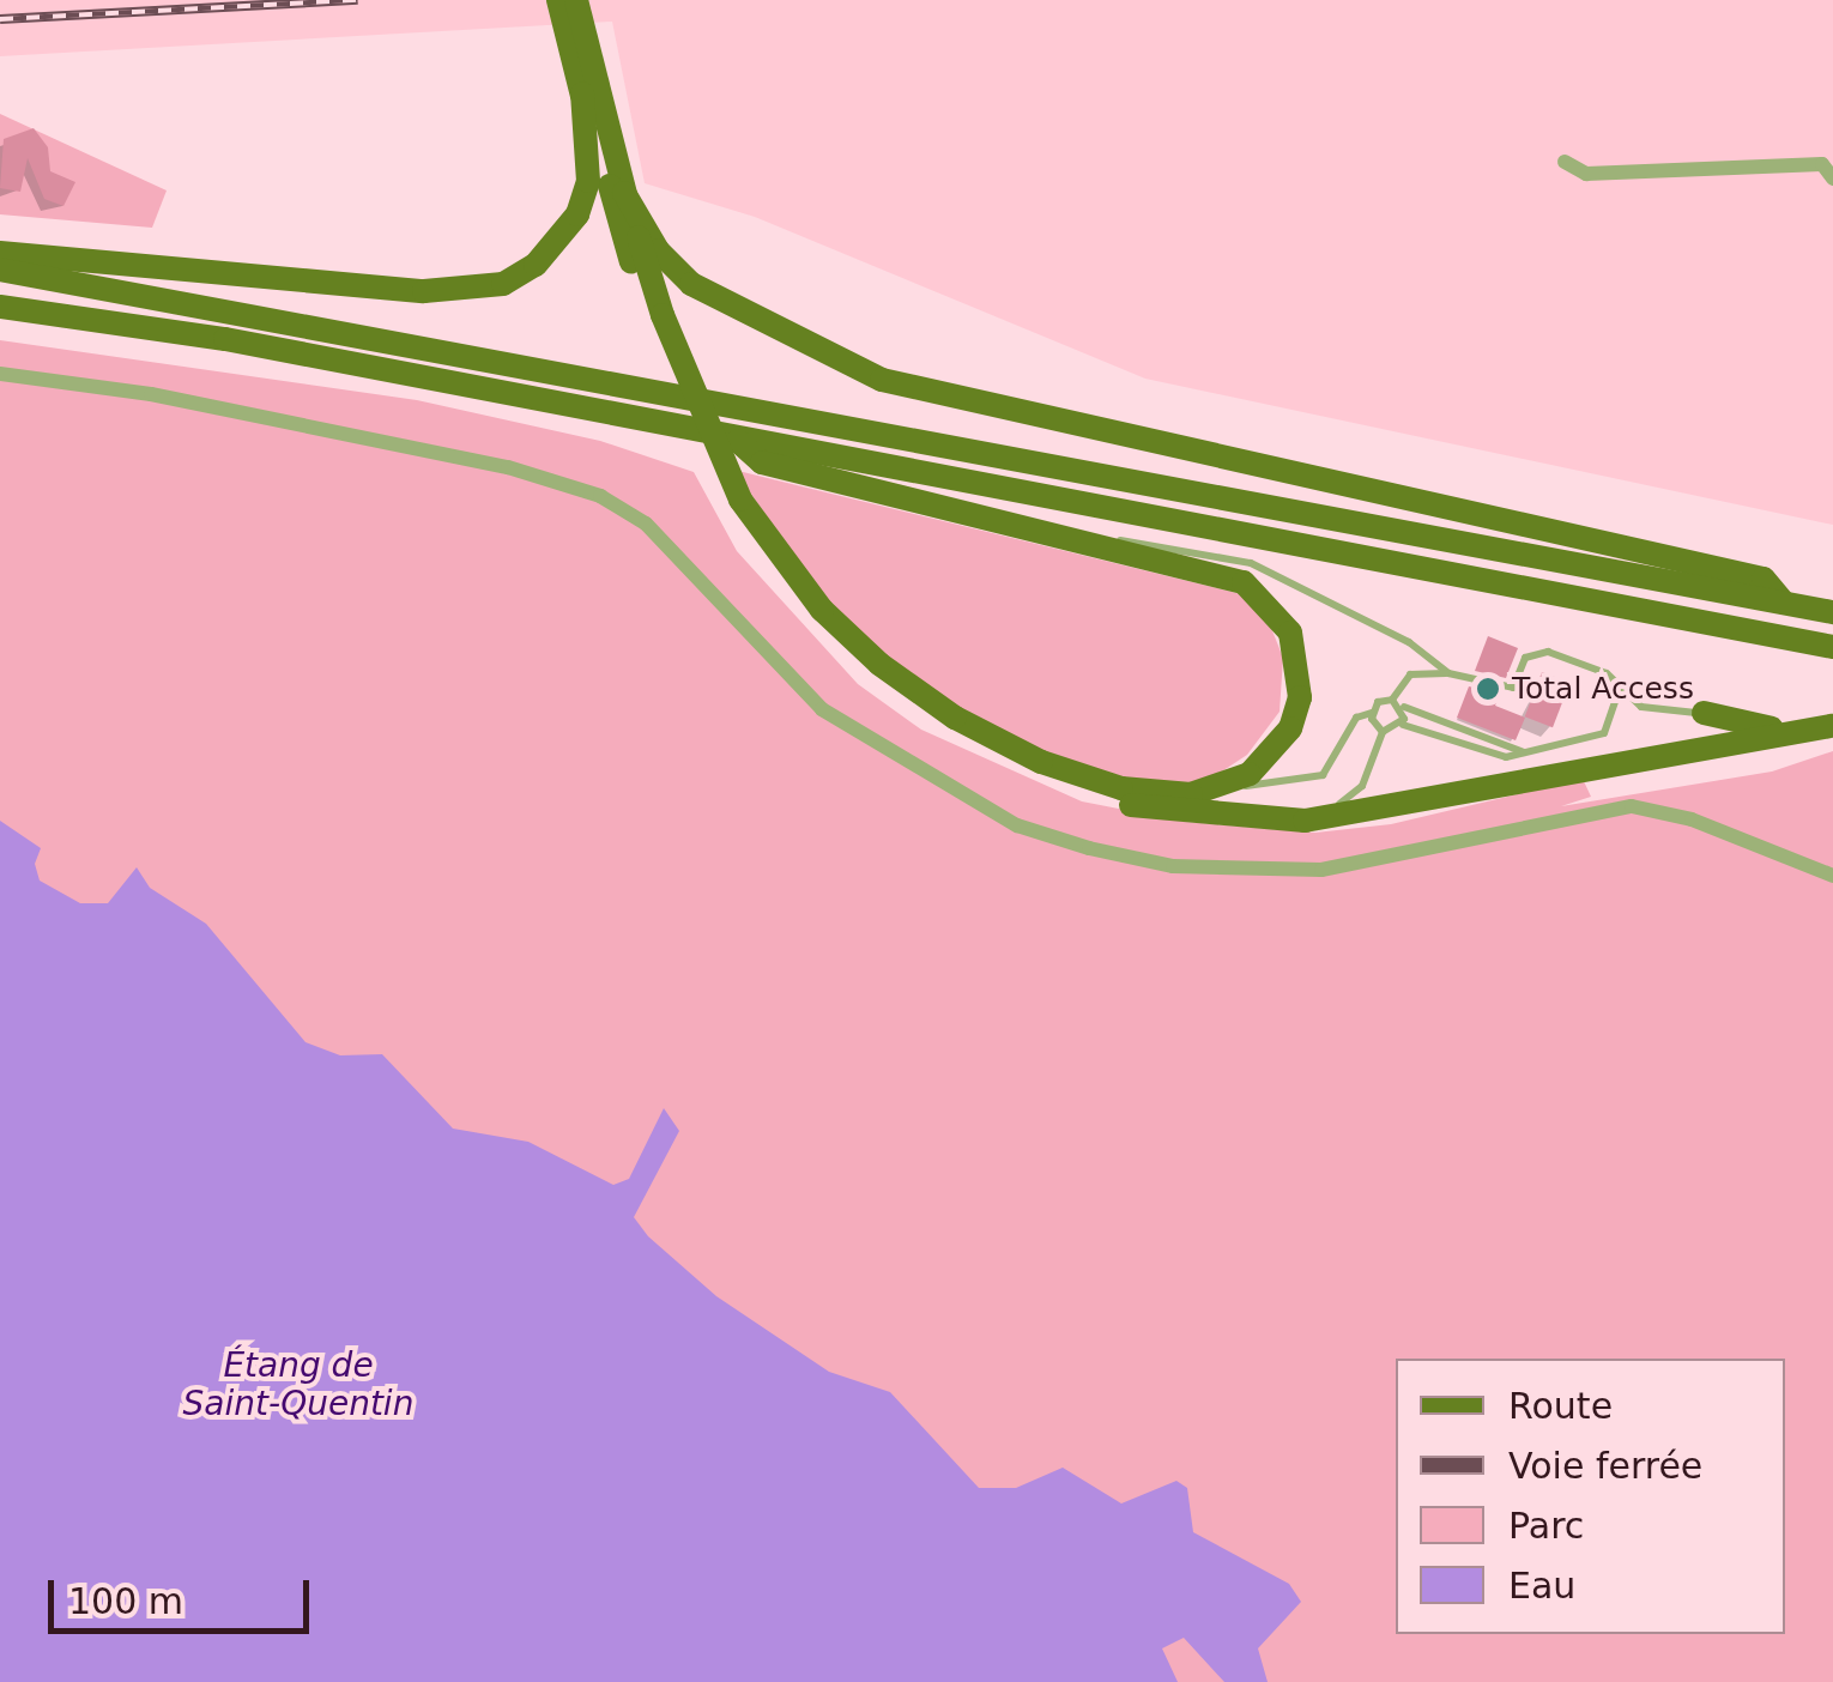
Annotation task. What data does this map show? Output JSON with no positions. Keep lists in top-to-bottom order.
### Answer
{
  "water": ["Étang de Saint-Quentin"],
  "places": ["Total Access"],
  "legend": [
    "Route",
    "Voie ferrée",
    "Parc",
    "Eau"
  ],
  "scale_bar": "100 m"
}
